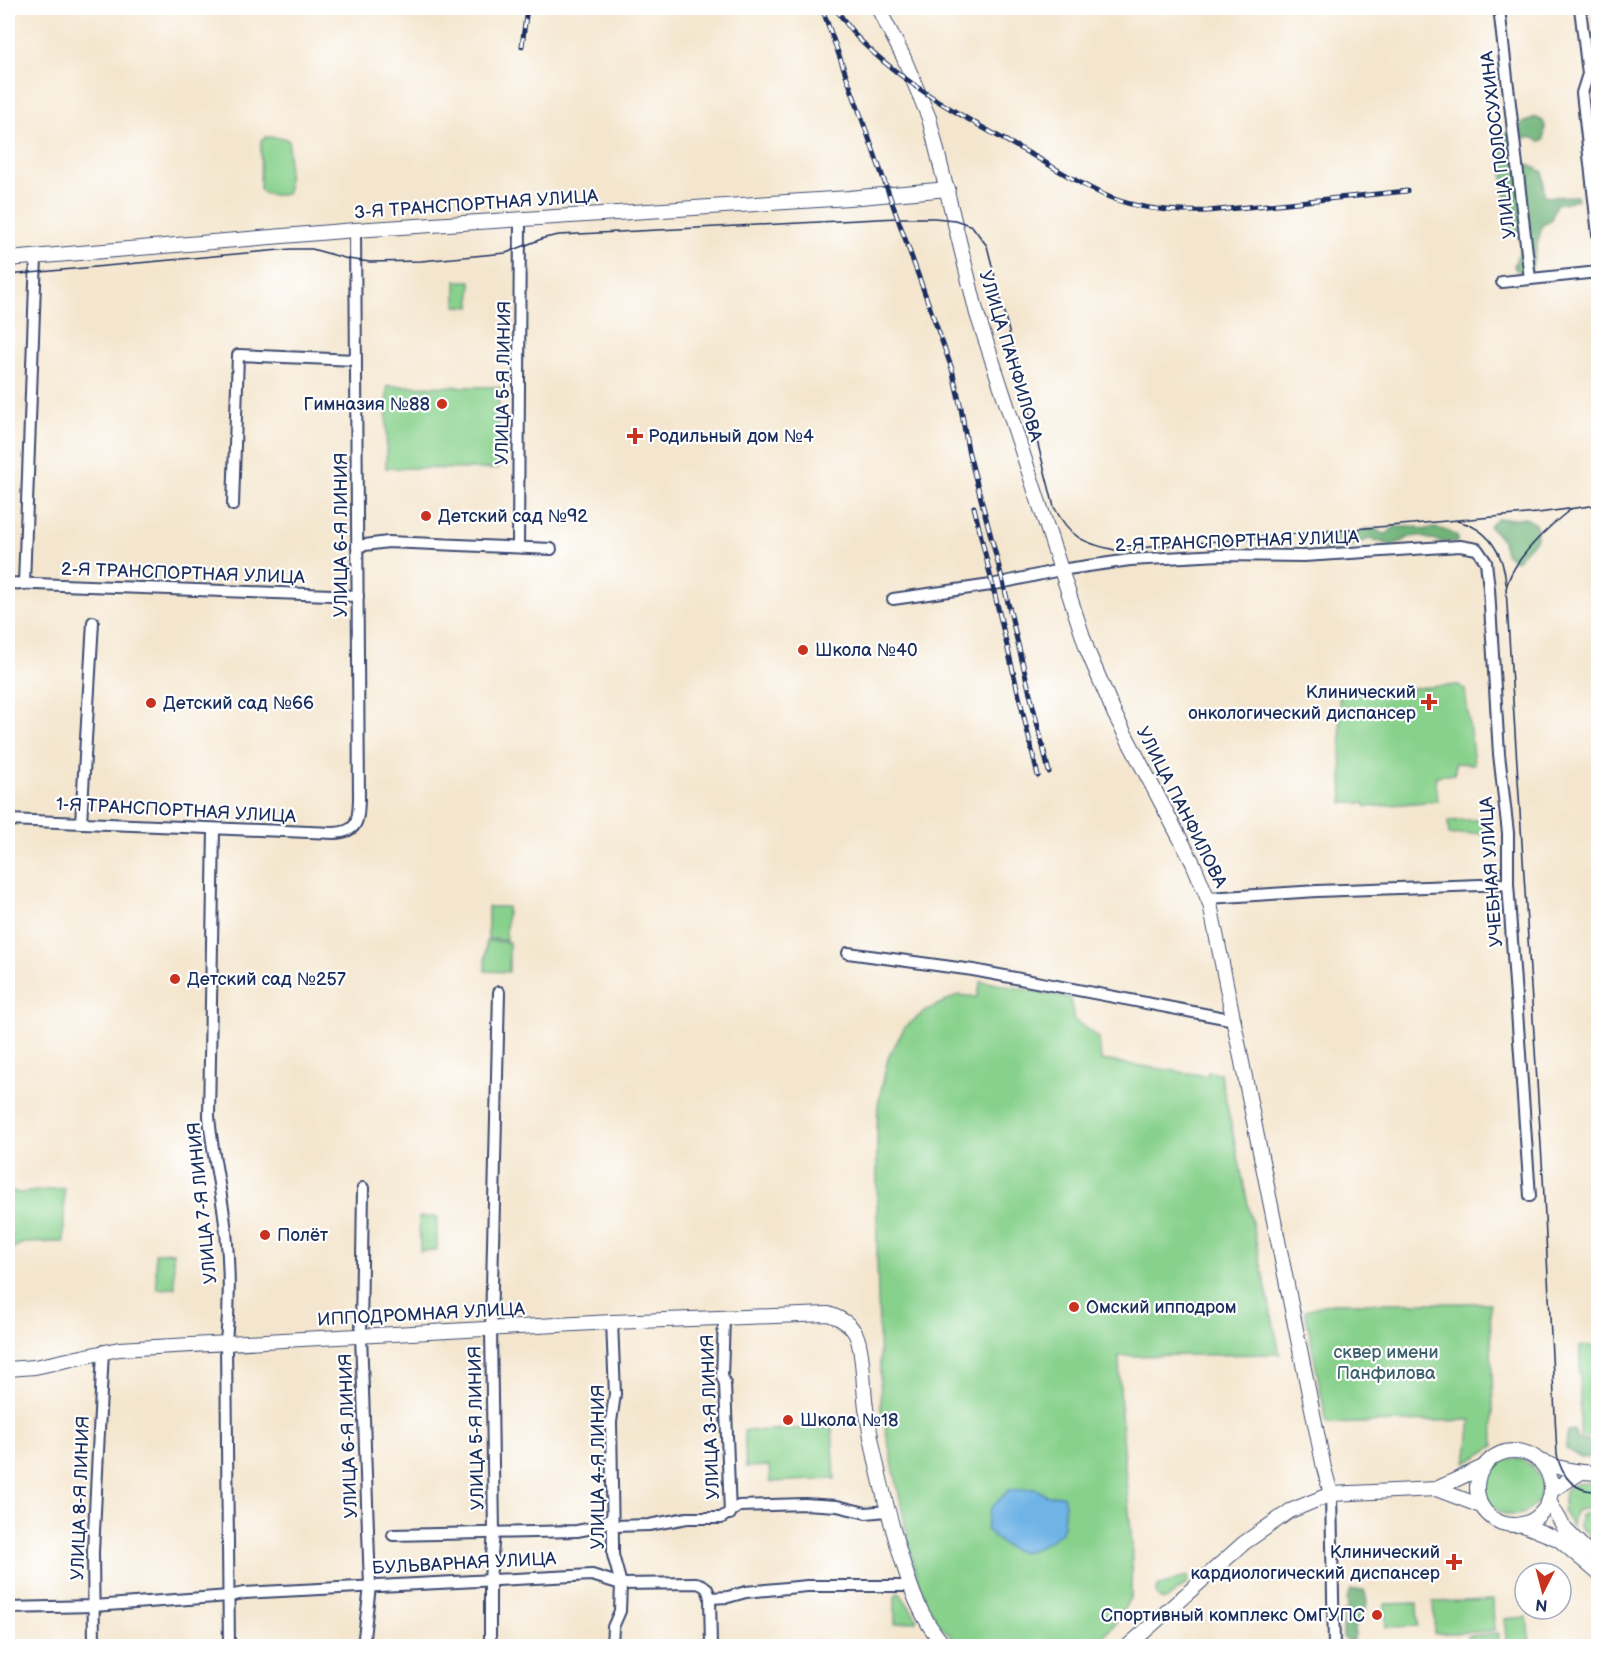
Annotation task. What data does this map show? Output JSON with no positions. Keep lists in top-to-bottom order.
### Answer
{
  "streets": {
    "main road": ["3-Я ТРАНСПОРТНАЯ УЛИЦА", "УЛИЦА ПАНФИЛОВА", "ИППОДРОМНАЯ УЛИЦА"],
    "street": [
      "УЛИЦА ПОЛОСУХИНА",
      "УЛИЦА 5-Я ЛИНИЯ",
      "УЛИЦА 6-Я ЛИНИЯ",
      "2-Я ТРАНСПОРТНАЯ УЛИЦА",
      "1-Я ТРАНСПОРТНАЯ УЛИЦА",
      "УЧЕБНАЯ УЛИЦА",
      "УЛИЦА 7-Я ЛИНИЯ",
      "УЛИЦА 3-Я ЛИНИЯ",
      "УЛИЦА 4-Я ЛИНИЯ",
      "УЛИЦА 8-Я ЛИНИЯ",
      "БУЛЬВАРНАЯ УЛИЦА"
    ]
  },
  "crossings": [
    ["3-Я ТРАНСПОРТНАЯ УЛИЦА", "УЛИЦА ПАНФИЛОВА"],
    ["3-Я ТРАНСПОРТНАЯ УЛИЦА", "УЛИЦА 5-Я ЛИНИЯ"],
    ["3-Я ТРАНСПОРТНАЯ УЛИЦА", "УЛИЦА 6-Я ЛИНИЯ"],
    ["УЛИЦА ПАНФИЛОВА", "2-Я ТРАНСПОРТНАЯ УЛИЦА"],
    ["УЛИЦА 5-Я ЛИНИЯ", "ИППОДРОМНАЯ УЛИЦА"],
    ["УЛИЦА 5-Я ЛИНИЯ", "БУЛЬВАРНАЯ УЛИЦА"],
    ["УЛИЦА 6-Я ЛИНИЯ", "2-Я ТРАНСПОРТНАЯ УЛИЦА"],
    ["УЛИЦА 6-Я ЛИНИЯ", "1-Я ТРАНСПОРТНАЯ УЛИЦА"],
    ["УЛИЦА 6-Я ЛИНИЯ", "ИППОДРОМНАЯ УЛИЦА"],
    ["УЛИЦА 6-Я ЛИНИЯ", "БУЛЬВАРНАЯ УЛИЦА"],
    ["2-Я ТРАНСПОРТНАЯ УЛИЦА", "УЧЕБНАЯ УЛИЦА"],
    ["1-Я ТРАНСПОРТНАЯ УЛИЦА", "УЛИЦА 7-Я ЛИНИЯ"],
    ["УЛИЦА 7-Я ЛИНИЯ", "ИППОДРОМНАЯ УЛИЦА"],
    ["УЛИЦА 7-Я ЛИНИЯ", "БУЛЬВАРНАЯ УЛИЦА"],
    ["ИППОДРОМНАЯ УЛИЦА", "УЛИЦА 3-Я ЛИНИЯ"],
    ["ИППОДРОМНАЯ УЛИЦА", "УЛИЦА 4-Я ЛИНИЯ"],
    ["ИППОДРОМНАЯ УЛИЦА", "УЛИЦА 8-Я ЛИНИЯ"],
    ["УЛИЦА 4-Я ЛИНИЯ", "БУЛЬВАРНАЯ УЛИЦА"],
    ["УЛИЦА 8-Я ЛИНИЯ", "БУЛЬВАРНАЯ УЛИЦА"]
  ],
  "parks": ["сквер имени Панфилова"],
  "places": {
    "other": [
      "Гимназия №88",
      "Детский сад №92",
      "Школа №40",
      "Детский сад №66",
      "Детский сад №257",
      "Полёт",
      "Омский ипподром",
      "Школа №18",
      "Спортивный комплекс ОмГУПС"
    ],
    "health": ["Родильный дом №4", "Клинический онкологический диспансер", "Клинический кардиологический диспансер"]
  },
  "north": "bottom"
}
